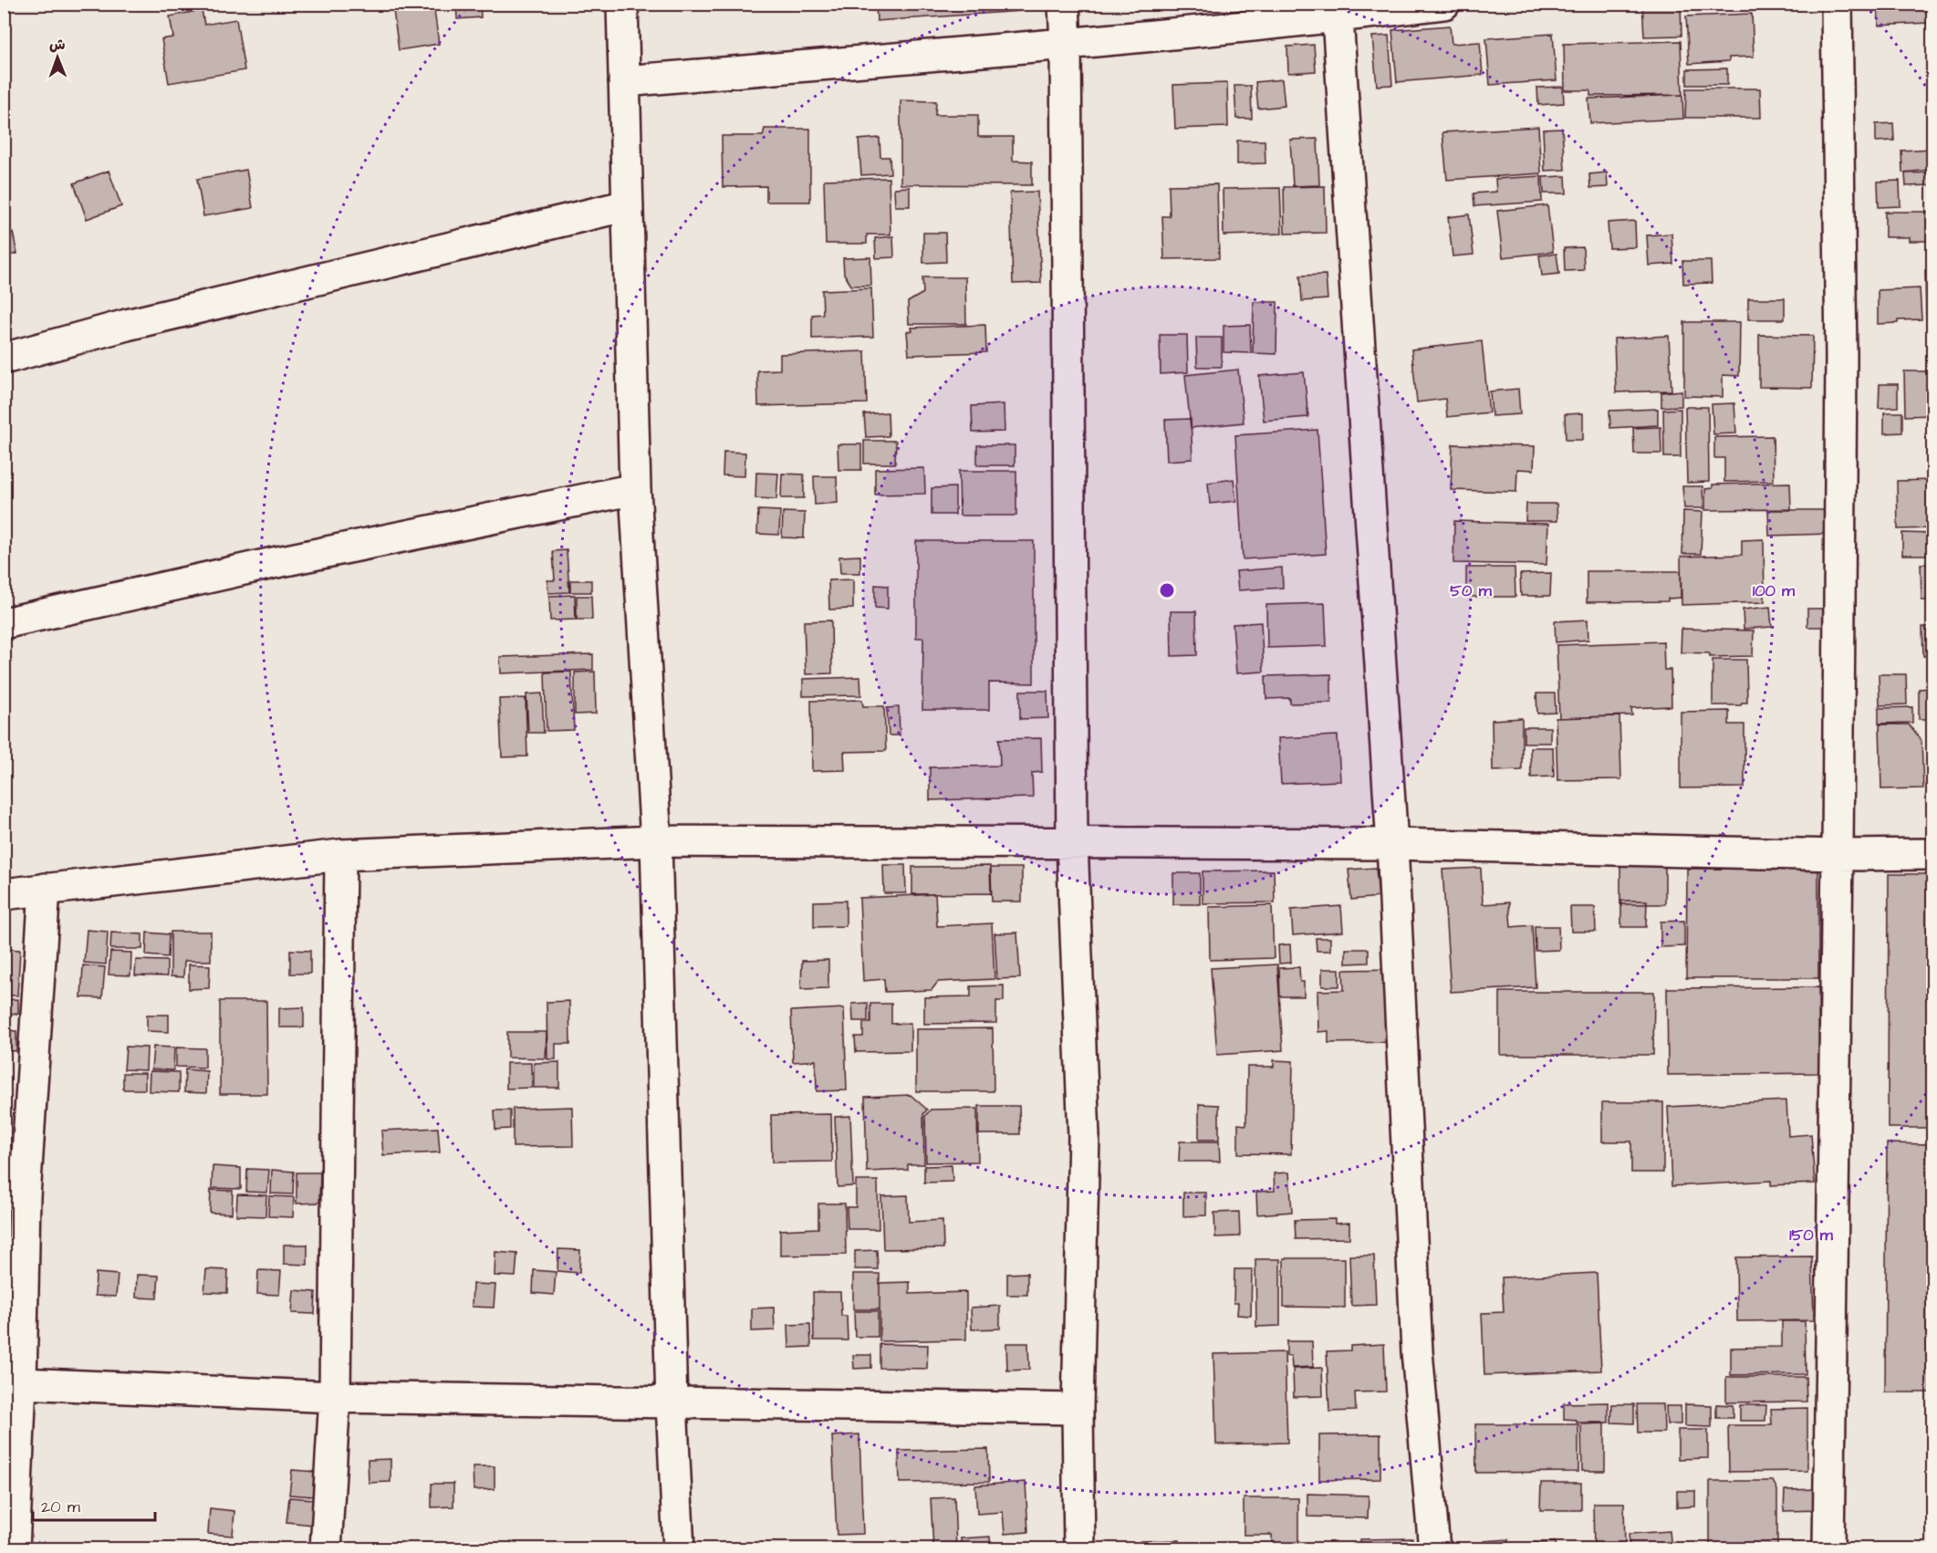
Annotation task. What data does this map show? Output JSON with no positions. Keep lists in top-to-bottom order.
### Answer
{
  "scale_bar": "20 m",
  "north": "top",
  "rings": ["50 m", "100 m", "150 m"]
}
